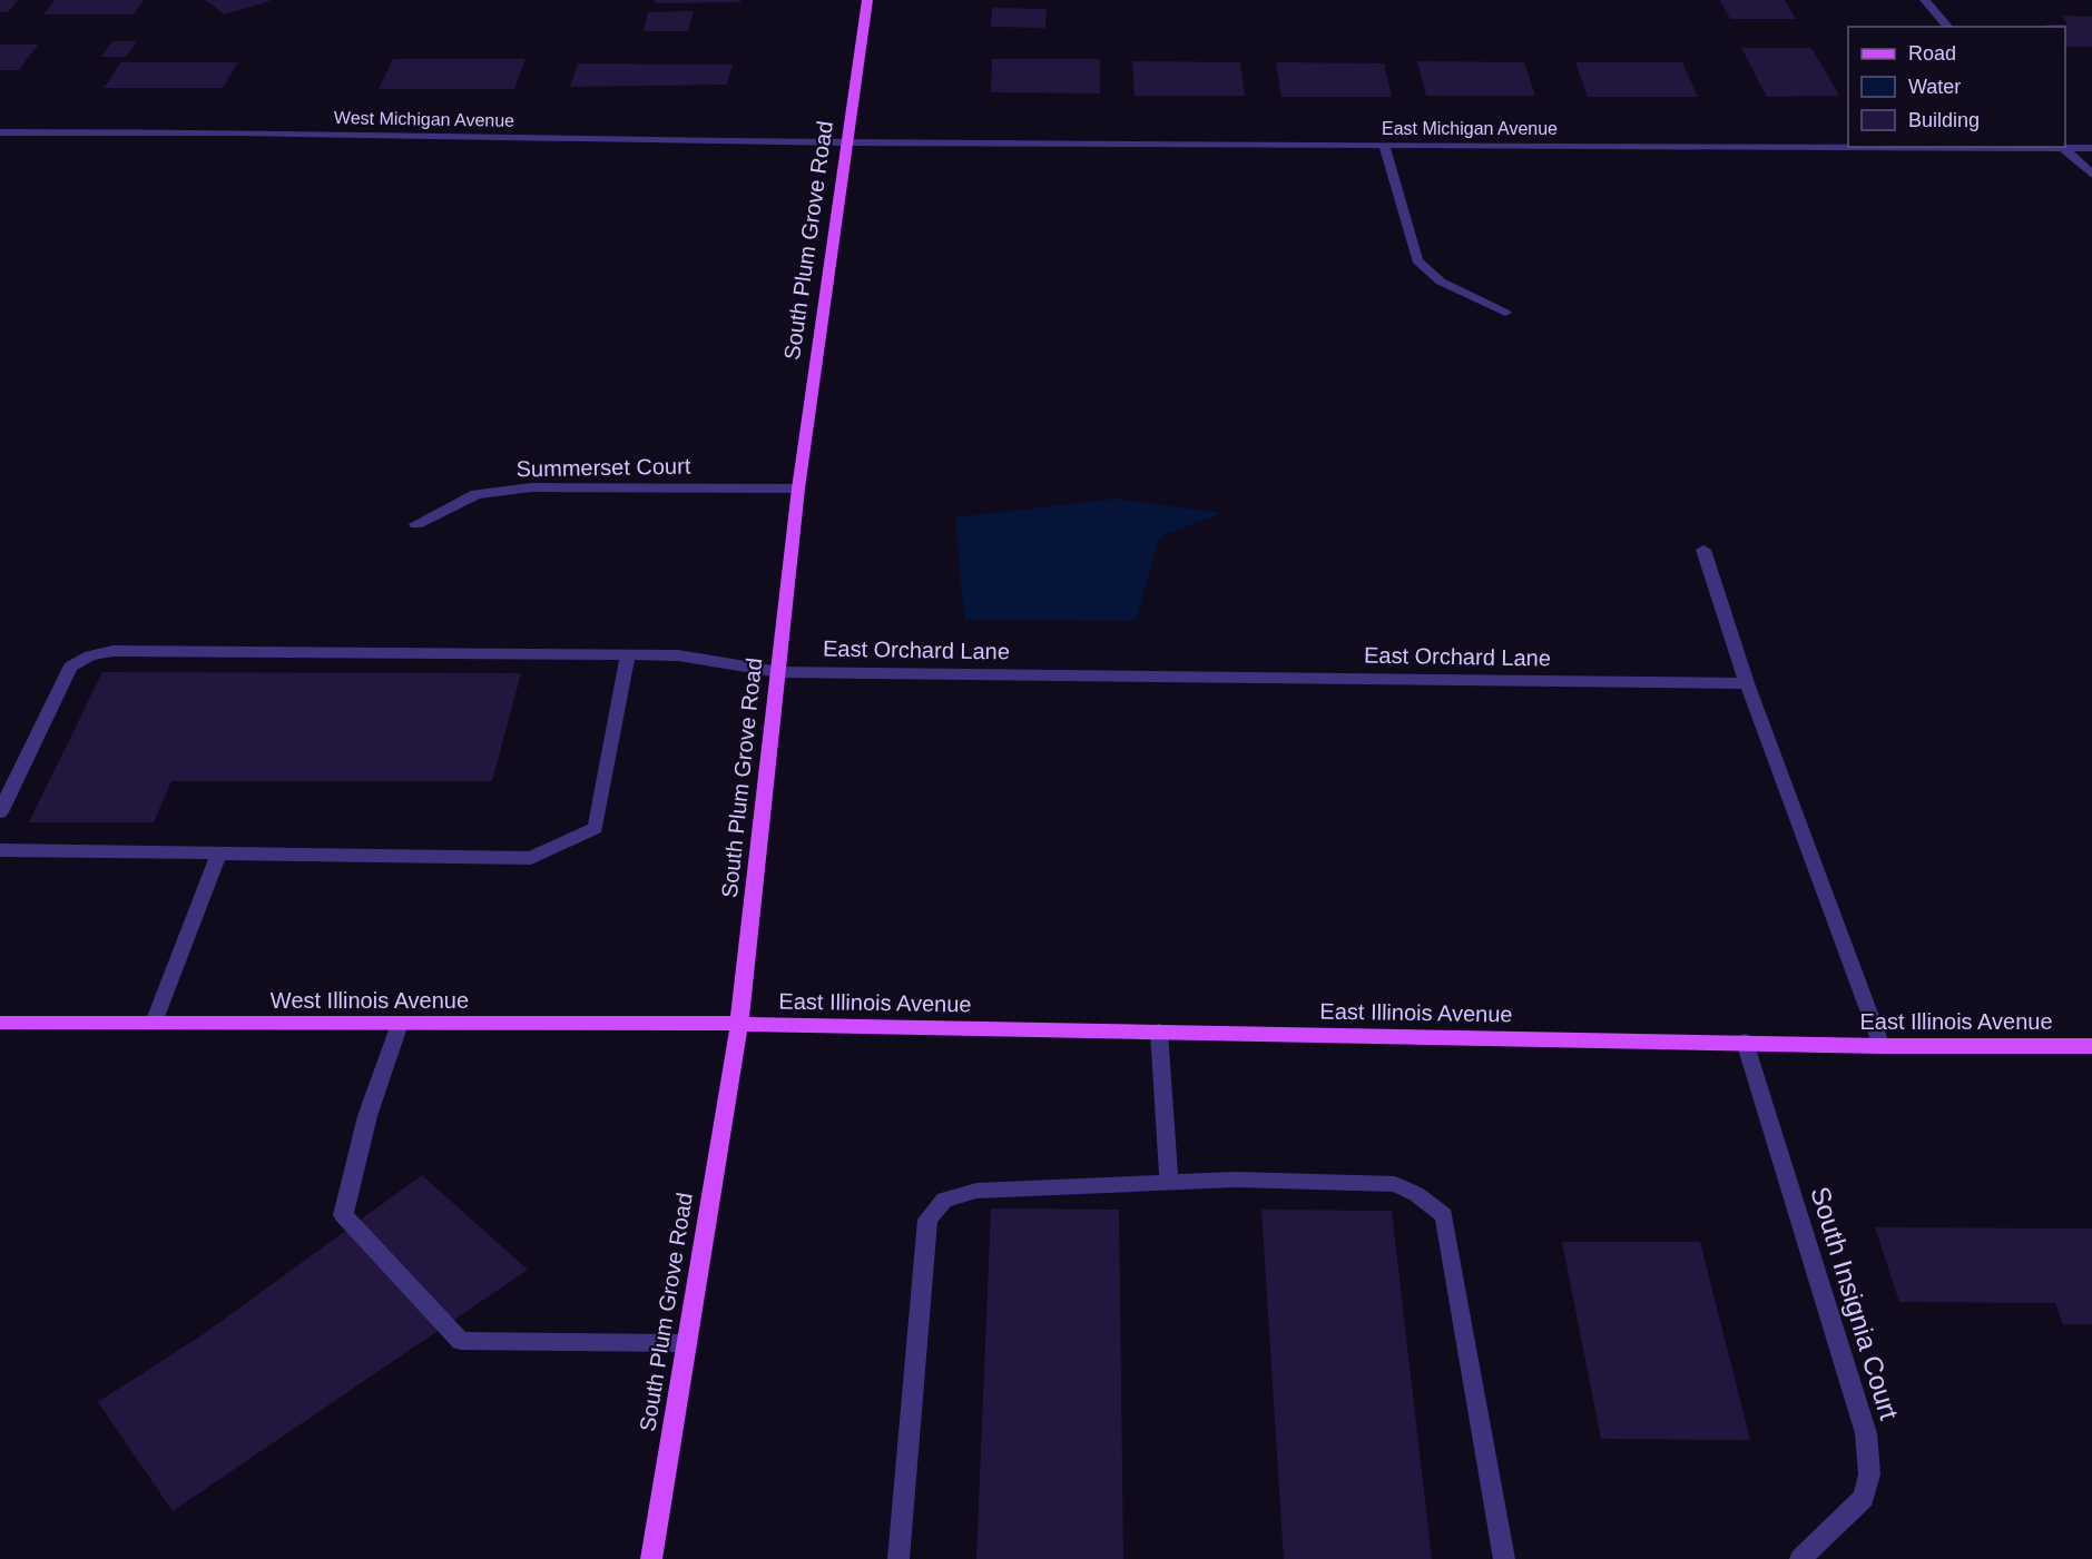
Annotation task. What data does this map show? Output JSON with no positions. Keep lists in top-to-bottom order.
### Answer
{
  "streets": {
    "main road": ["South Plum Grove Road", "West Illinois Avenue", "East Illinois Avenue"],
    "street": [
      "West Michigan Avenue",
      "East Michigan Avenue",
      "Summerset Court",
      "East Orchard Lane",
      "South Insignia Court"
    ]
  },
  "crossings": [
    ["West Michigan Avenue", "East Michigan Avenue"],
    ["West Michigan Avenue", "South Plum Grove Road"],
    ["East Michigan Avenue", "South Plum Grove Road"],
    ["South Plum Grove Road", "Summerset Court"],
    ["South Plum Grove Road", "East Orchard Lane"],
    ["South Plum Grove Road", "West Illinois Avenue"],
    ["South Plum Grove Road", "East Illinois Avenue"],
    ["West Illinois Avenue", "East Illinois Avenue"],
    ["East Illinois Avenue", "South Insignia Court"]
  ],
  "legend": ["Road", "Water", "Building"]
}
